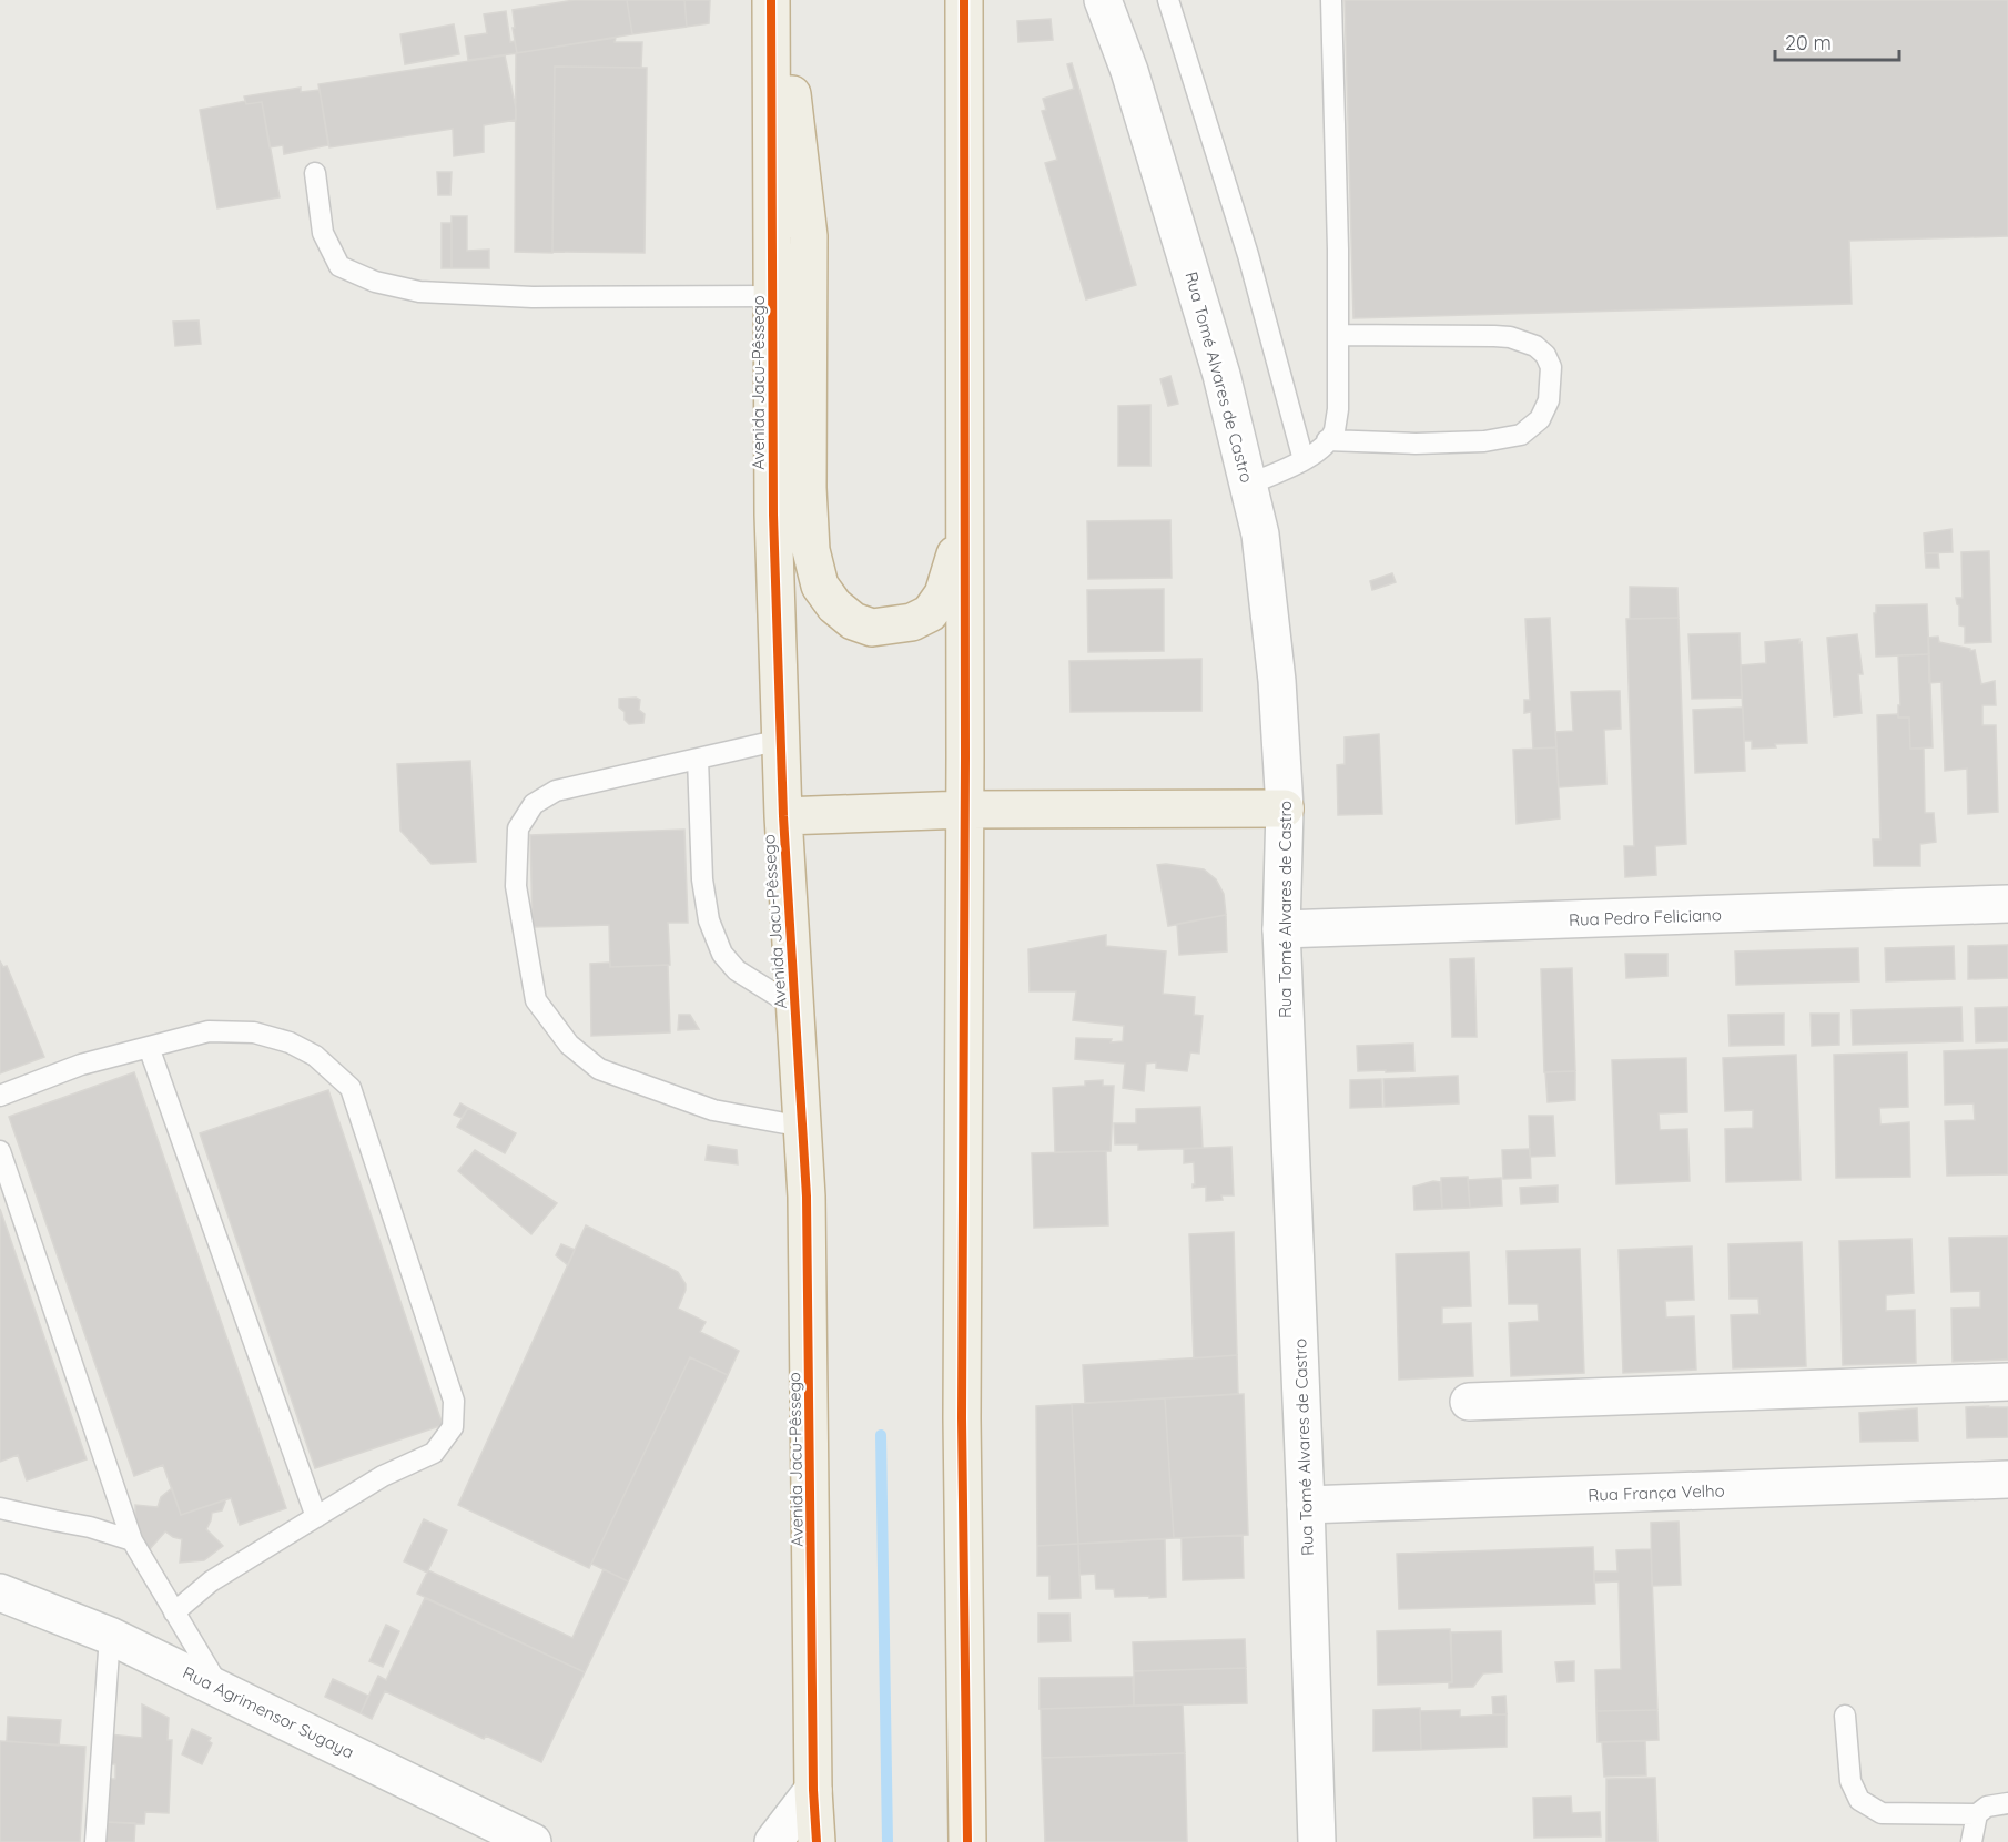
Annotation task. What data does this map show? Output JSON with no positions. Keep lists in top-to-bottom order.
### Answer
{
  "streets": {
    "highway": ["Avenida Jacu-Pêssego"],
    "street": [
      "Rua Tomé Alvares de Castro",
      "Rua Pedro Feliciano",
      "Rua França Velho",
      "Rua Agrimensor Sugaya"
    ]
  },
  "crossings": [
    ["Rua Tomé Alvares de Castro", "Rua Pedro Feliciano"],
    ["Rua Tomé Alvares de Castro", "Rua França Velho"]
  ],
  "scale_bar": "20 m"
}
